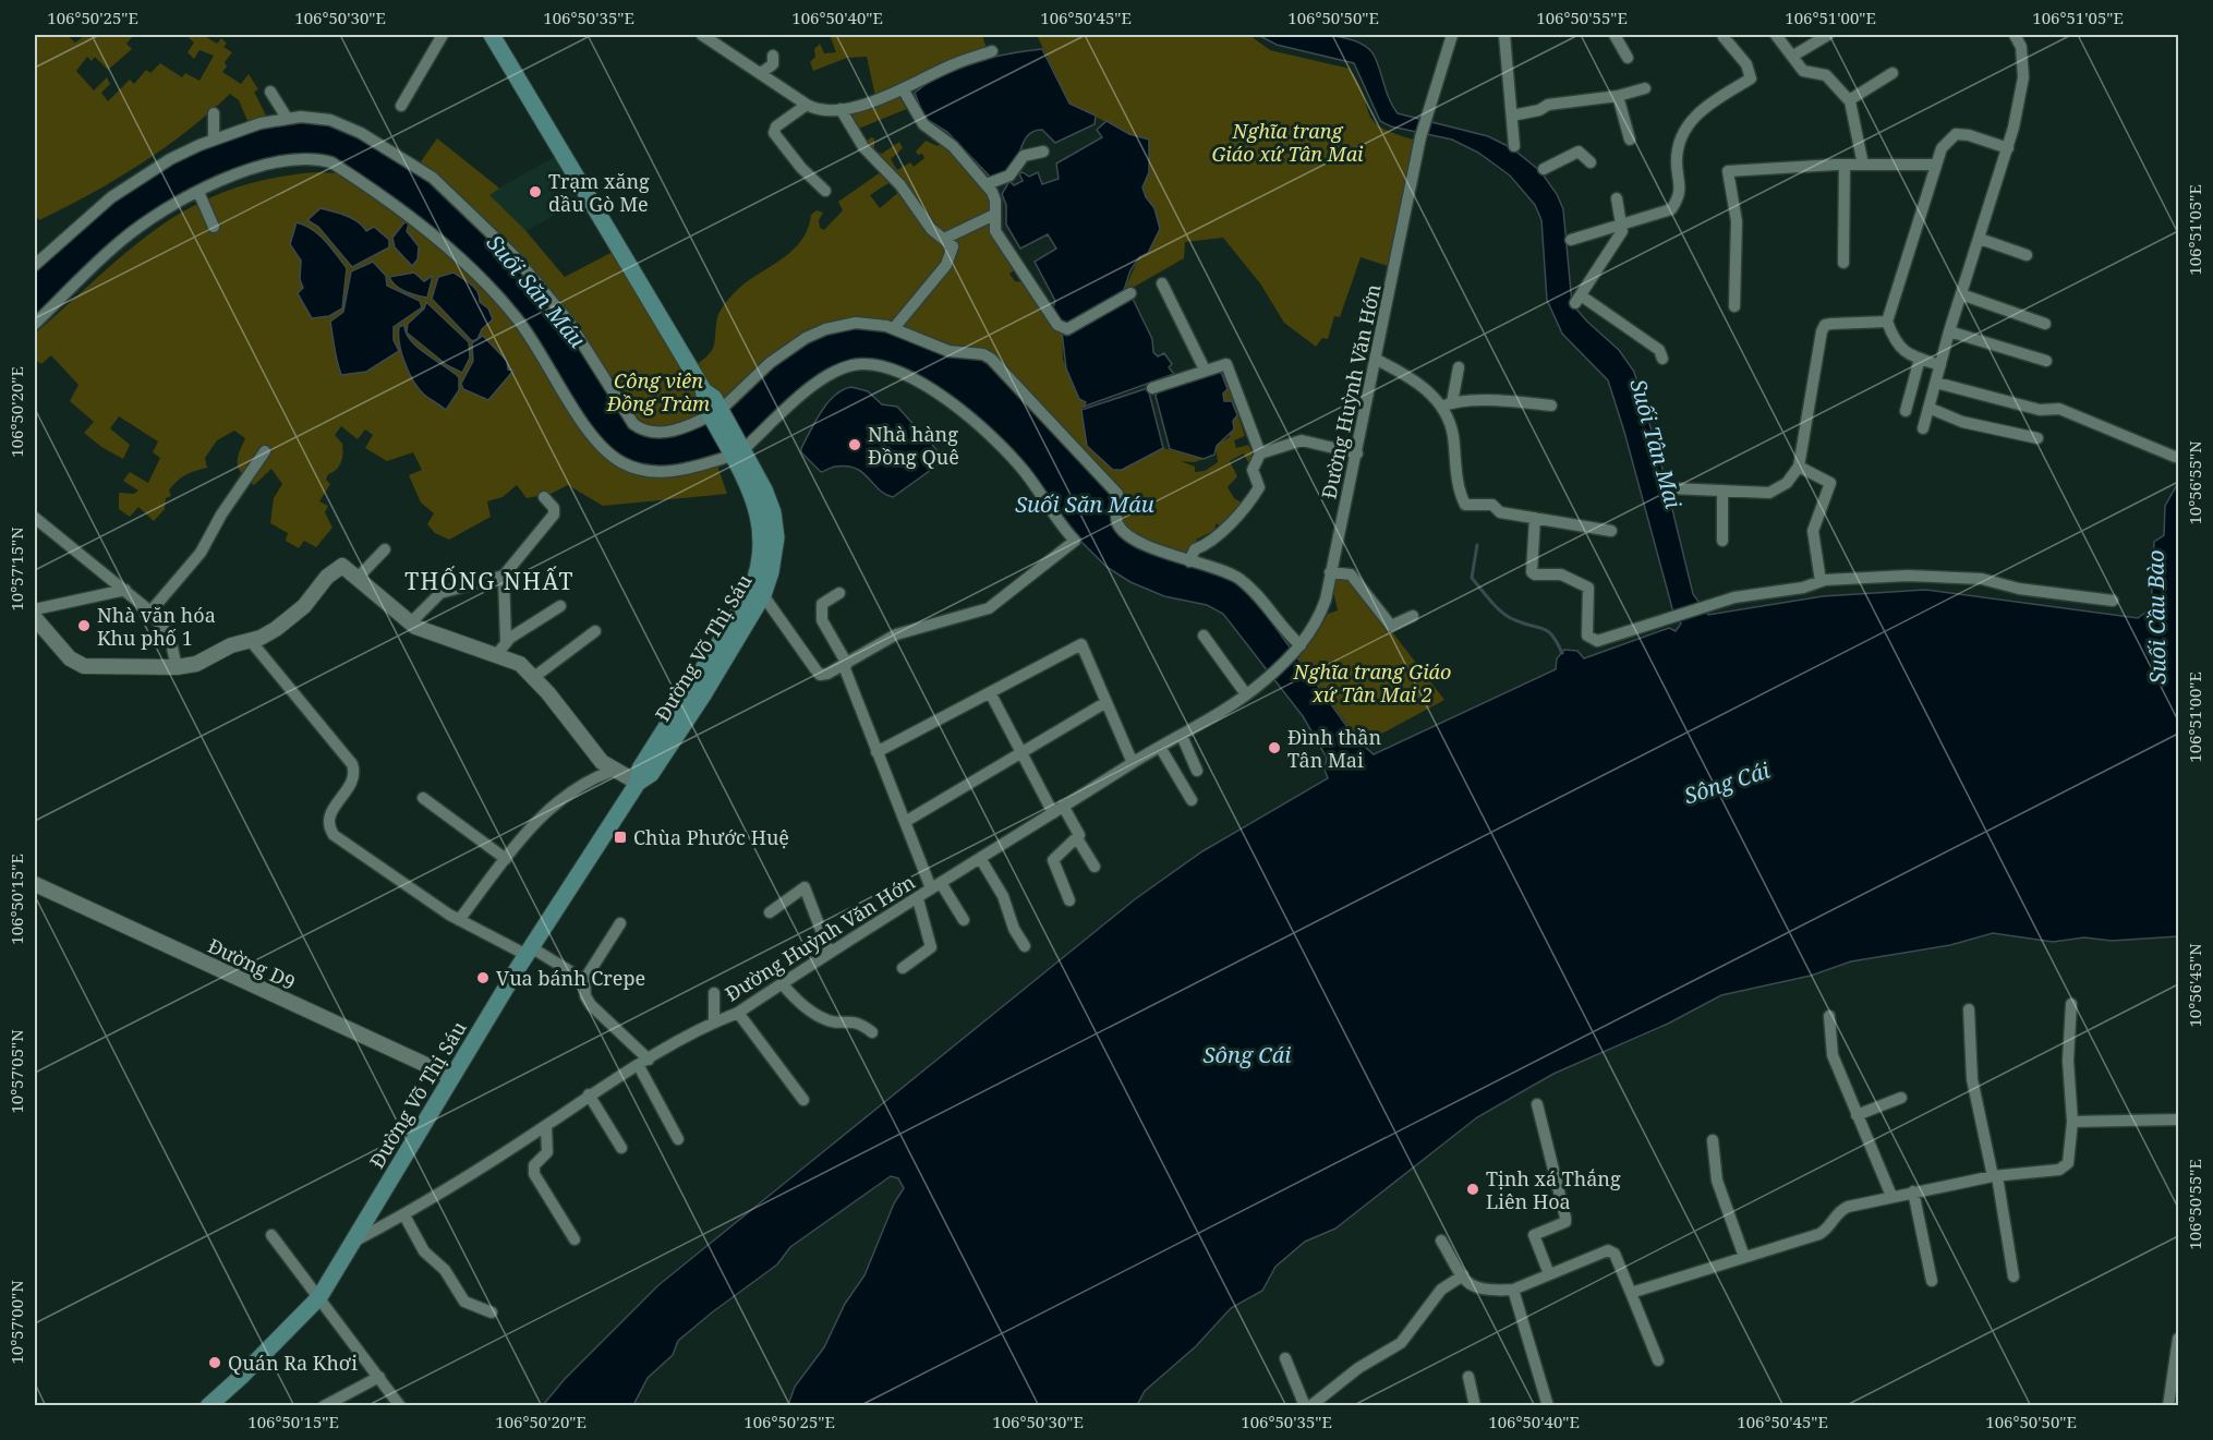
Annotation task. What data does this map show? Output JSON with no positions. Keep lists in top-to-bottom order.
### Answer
{
  "streets": {
    "main road": ["Đường Võ Thị Sáu"],
    "street": ["Đường Huỳnh Văn Hớn", "Đường D9"]
  },
  "crossings": [
    ["Đường Huỳnh Văn Hớn", "Đường Võ Thị Sáu"],
    ["Đường Võ Thị Sáu", "Đường D9"]
  ],
  "districts": ["THỐNG NHẤT"],
  "water": [
    "Suối Săn Máu",
    "Suối Tân Mai",
    "Suối Cầu Bào",
    "Sông Cái"
  ],
  "parks": ["Nghĩa trang Giáo xứ Tân Mai", "Công viên Đồng Tràm", "Nghĩa trang Giáo xứ Tân Mai 2"],
  "places": {
    "other": [
      "Trạm xăng dầu Gò Me",
      "Nhà hàng Đồng Quê",
      "Nhà văn hóa Khu phố 1",
      "Đình thần Tân Mai",
      "Vua bánh Crepe",
      "Tịnh xá Thắng Liên Hoa",
      "Quán Ra Khơi"
    ],
    "transit": ["Chùa Phước Huệ"]
  },
  "coordinates": [
    "106°50'25\"E",
    "106°50'30\"E",
    "106°50'35\"E",
    "106°50'40\"E",
    "106°50'45\"E",
    "106°50'50\"E",
    "106°50'55\"E",
    "106°51'00\"E",
    "106°51'05\"E",
    "106°50'20\"E",
    "10°56'55\"N",
    "10°57'15\"N",
    "106°50'15\"E",
    "10°56'45\"N",
    "10°57'05\"N",
    "10°57'00\"N"
  ]
}
